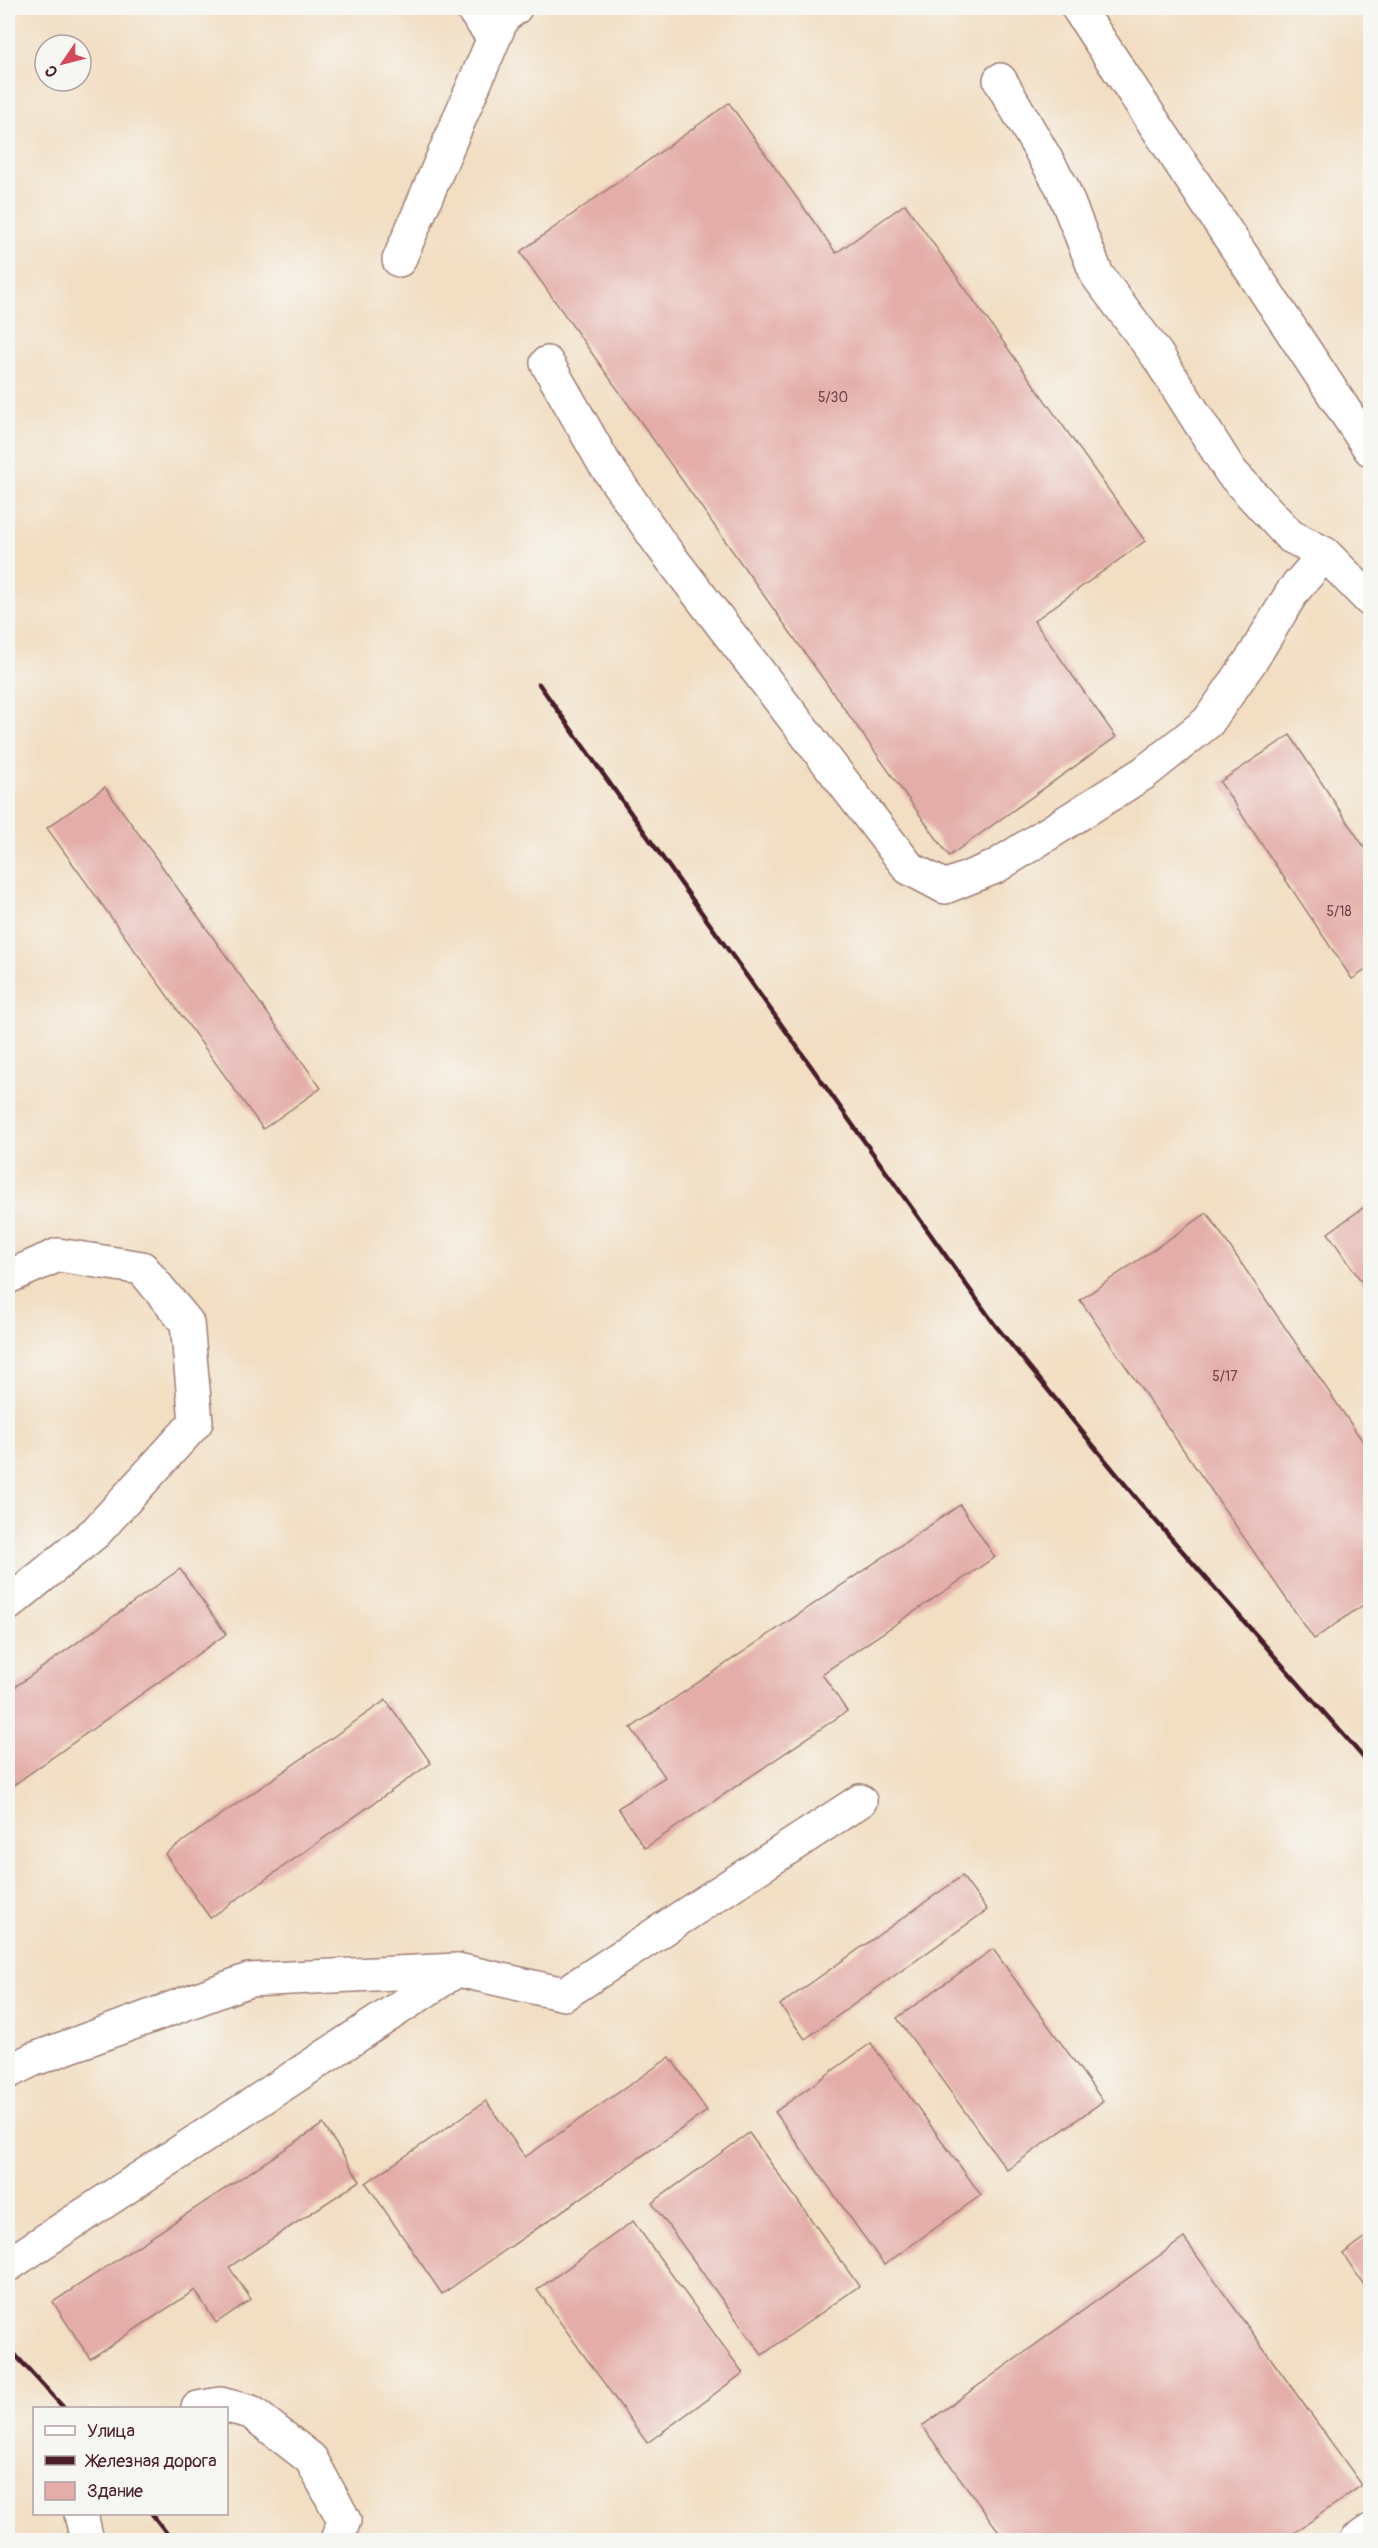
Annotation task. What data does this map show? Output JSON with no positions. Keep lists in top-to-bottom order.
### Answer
{
  "house_numbers": ["5/30", "5/18", "5/17"],
  "legend": ["Улица", "Железная дорога", "Здание"],
  "north": "bottom left"
}
